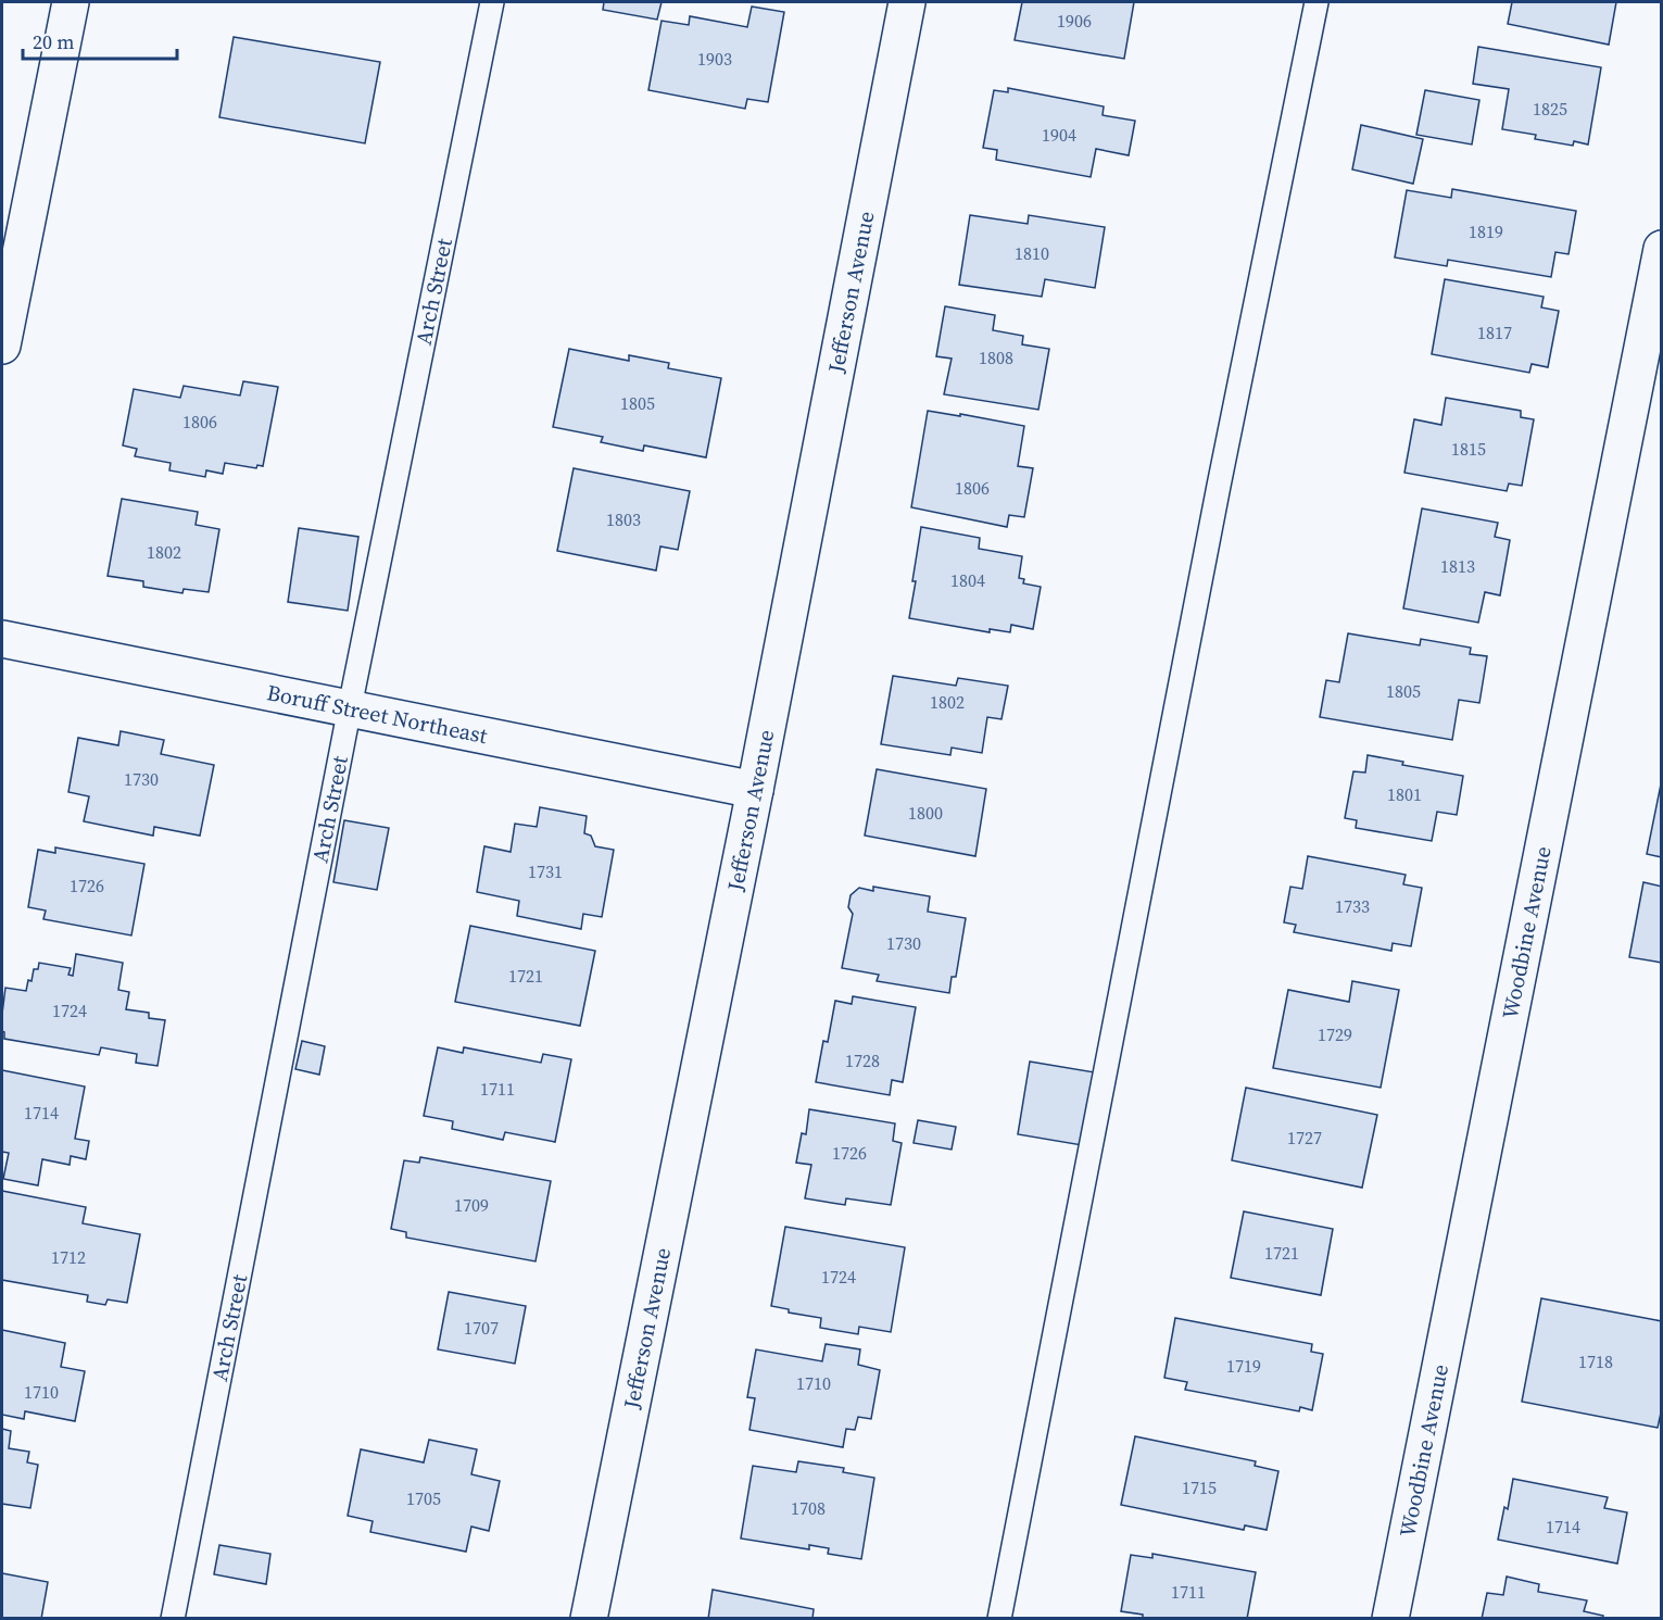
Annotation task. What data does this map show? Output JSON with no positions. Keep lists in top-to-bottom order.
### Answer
{
  "streets": {
    "street": ["Jefferson Avenue", "Boruff Street Northeast", "Woodbine Avenue"],
    "lane": ["Arch Street"]
  },
  "crossings": [
    ["Arch Street", "Boruff Street Northeast"],
    ["Jefferson Avenue", "Boruff Street Northeast"]
  ],
  "house_numbers": [
    "1906",
    "1903",
    "1825",
    "1904",
    "1819",
    "1810",
    "1817",
    "1808",
    "1805",
    "1806",
    "1815",
    "1806",
    "1803",
    "1802",
    "1813",
    "1804",
    "1805",
    "1802",
    "1730",
    "1801",
    "1800",
    "1731",
    "1726",
    "1733",
    "1730",
    "1721",
    "1724",
    "1729",
    "1728",
    "1711",
    "1714",
    "1727",
    "1726",
    "1709",
    "1721",
    "1712",
    "1724",
    "1707",
    "1718",
    "1719",
    "1710",
    "1710",
    "1715",
    "1705",
    "1708",
    "1714",
    "1711"
  ],
  "scale_bar": "20 m"
}
